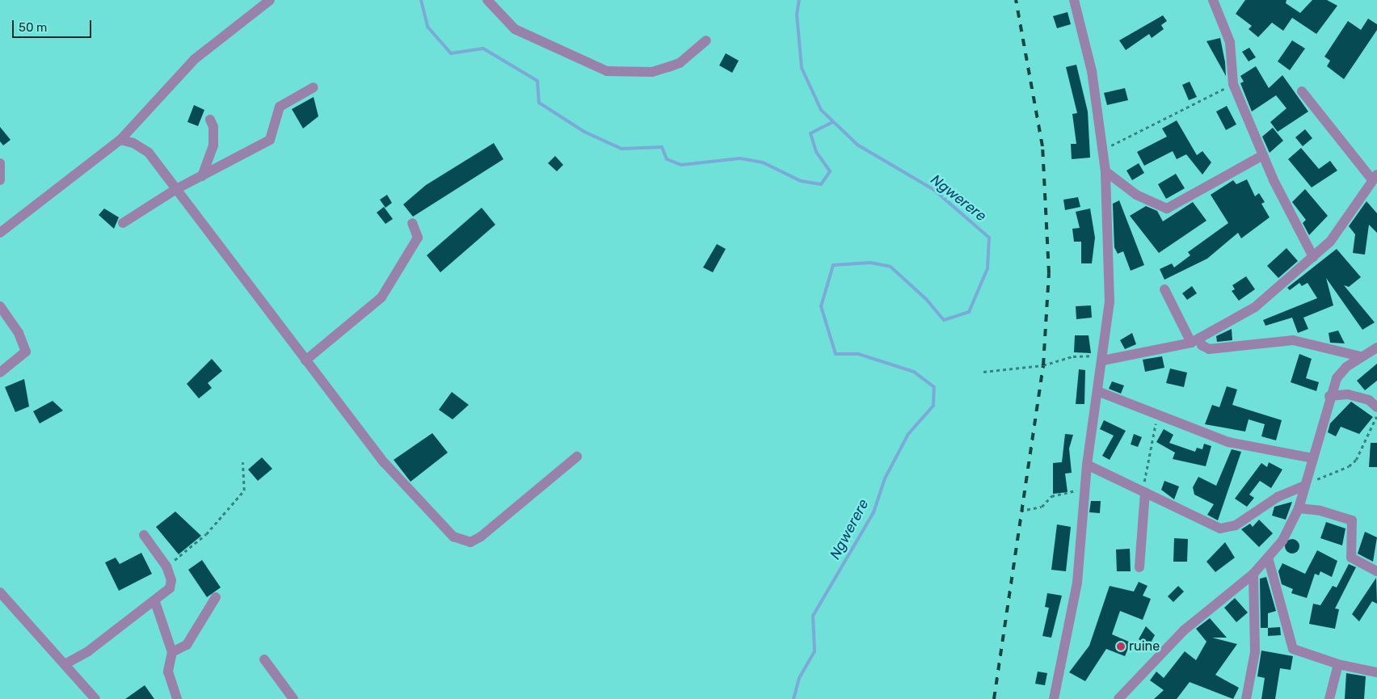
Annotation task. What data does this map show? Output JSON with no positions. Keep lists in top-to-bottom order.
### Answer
{
  "water": ["Ngwerere"],
  "places": ["ruine"],
  "scale_bar": "50 m"
}
